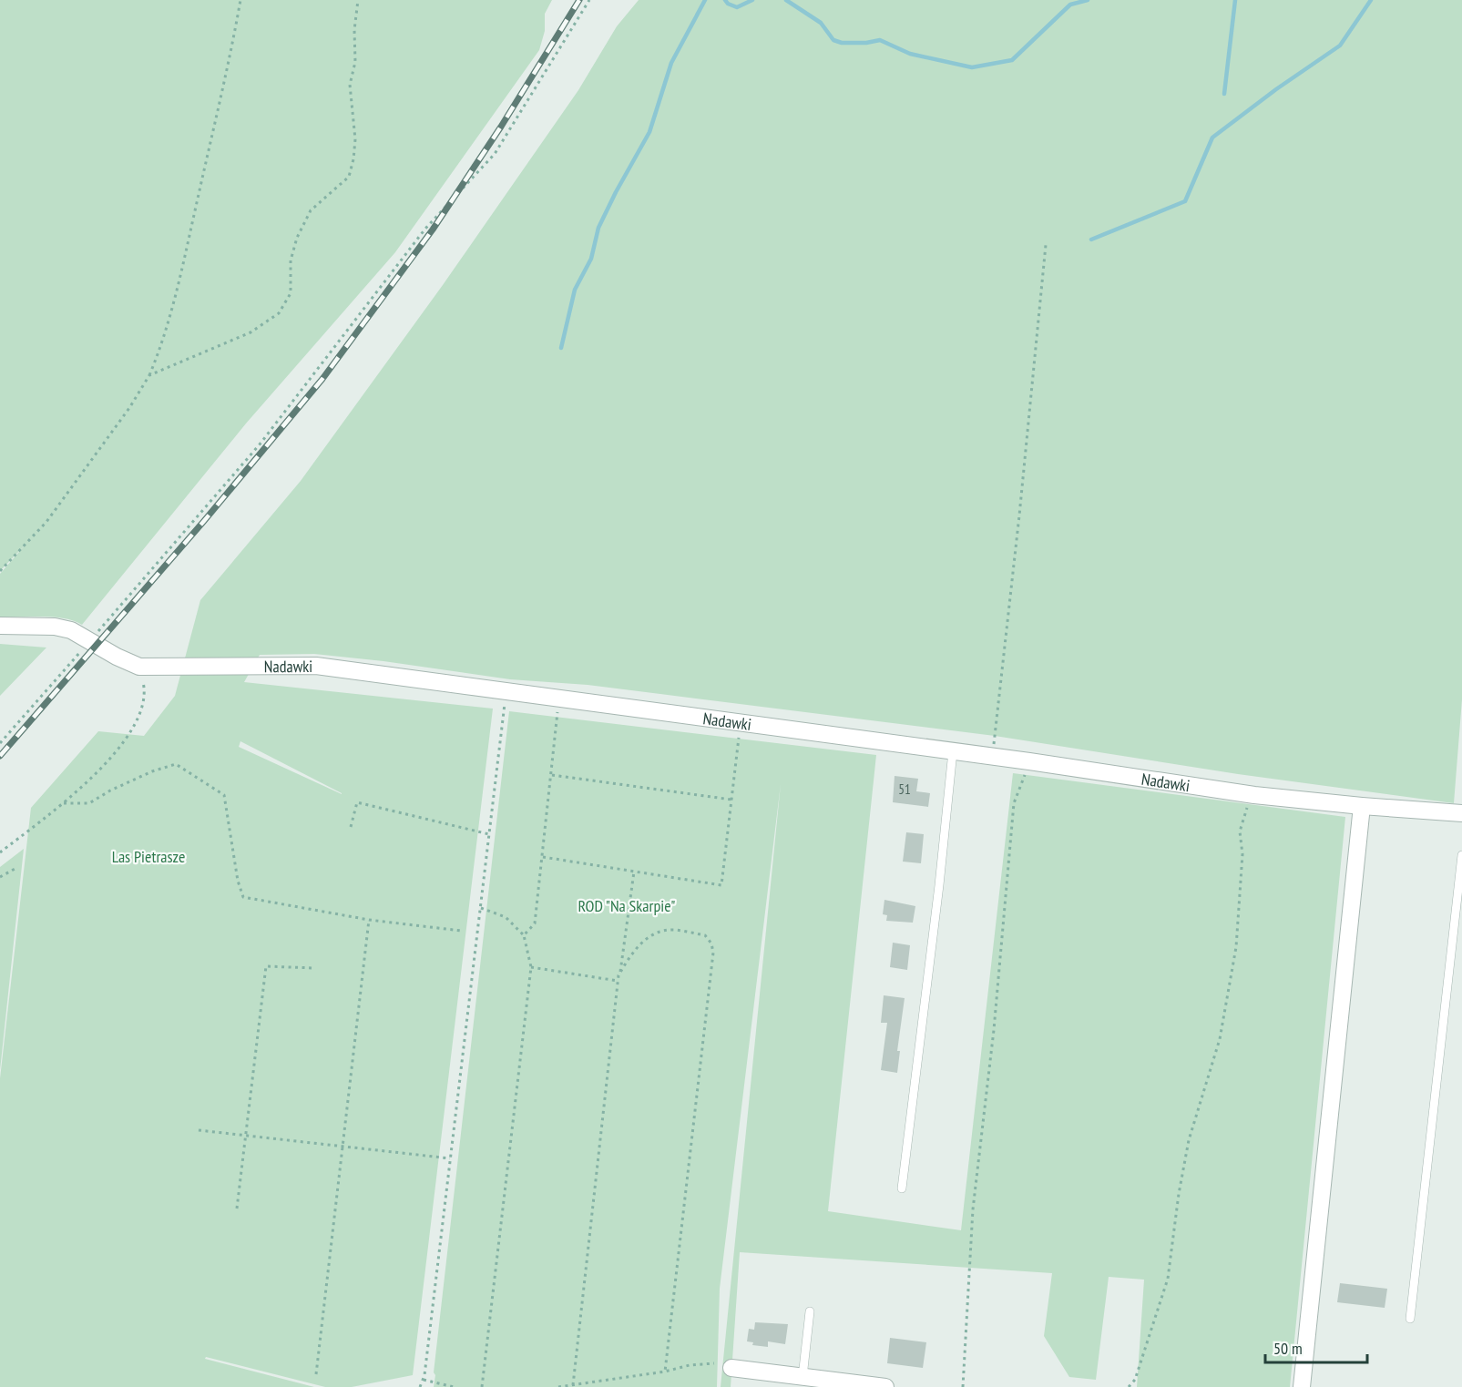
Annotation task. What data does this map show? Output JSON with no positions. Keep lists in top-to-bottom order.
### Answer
{
  "streets": {
    "street": ["Nadawki"]
  },
  "parks": ["Las Pietrasze", "ROD \"Na Skarpie\""],
  "house_numbers": ["51"],
  "scale_bar": "50 m"
}
